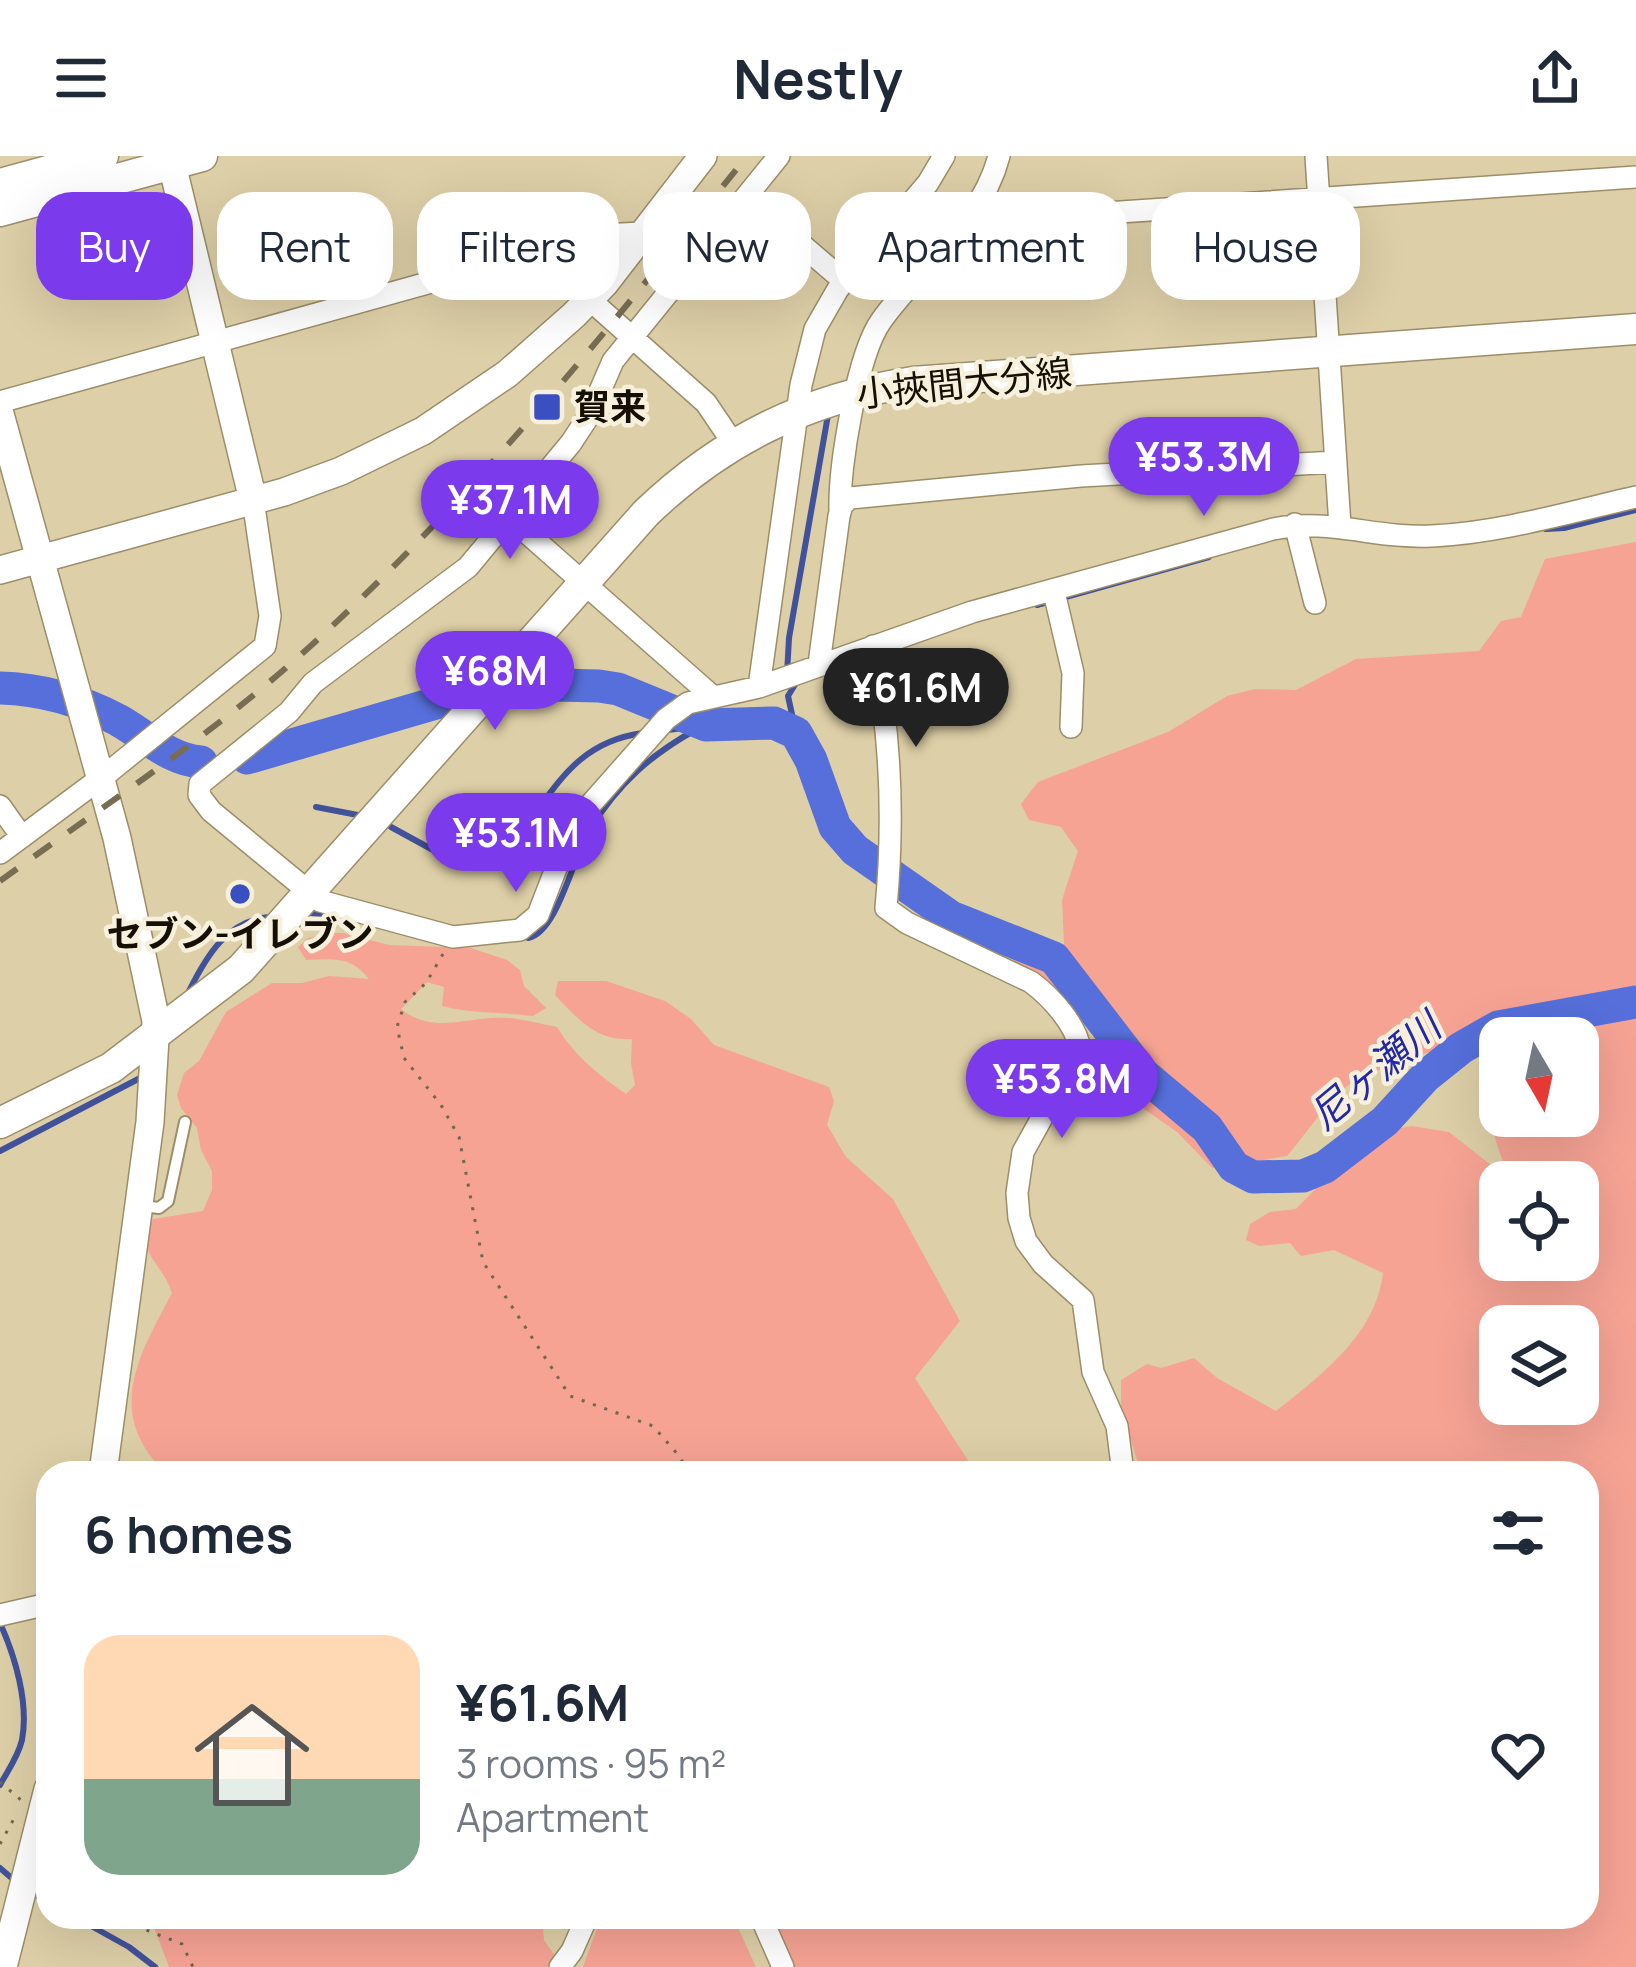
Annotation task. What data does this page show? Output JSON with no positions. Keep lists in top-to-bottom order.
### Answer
{
  "streets": {
    "main road": ["小挾間大分線"]
  },
  "water": ["尼ヶ瀬川"],
  "places": {
    "transit": ["賀来"],
    "other": ["セブン-イレブン"]
  },
  "north": "bottom",
  "page": {
    "header": "Nestly",
    "chip": [
      "Buy",
      "Rent",
      "Filters",
      "New",
      "Apartment",
      "House"
    ],
    "price": [
      "¥53.3M",
      "¥37.1M",
      "¥68M",
      "¥61.6M",
      "¥53.1M",
      "¥53.8M"
    ],
    "heading": "6 homes",
    "list": [
      {
        "name": "¥61.6M",
        "note": "3 rooms · 95 m² · Apartment"
      }
    ]
  }
}
